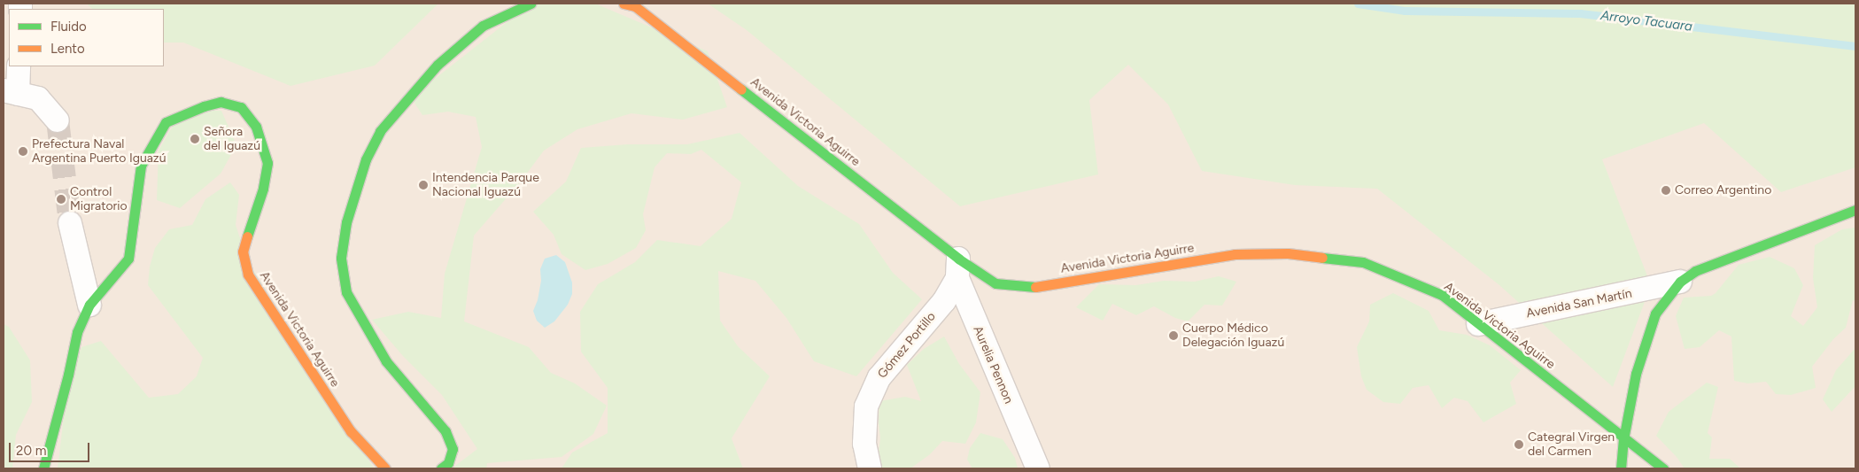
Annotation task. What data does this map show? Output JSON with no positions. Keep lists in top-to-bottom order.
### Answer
{
  "streets": {
    "main road": ["Avenida Victoria Aguirre", "Avenida San Martín"],
    "street": ["Gómez Portillo", "Aurelia Pennon"]
  },
  "crossings": [
    ["Avenida Victoria Aguirre", "Avenida San Martín"],
    ["Avenida Victoria Aguirre", "Gómez Portillo"],
    ["Avenida Victoria Aguirre", "Aurelia Pennon"],
    ["Gómez Portillo", "Aurelia Pennon"]
  ],
  "water": ["Arroyo Tacuara"],
  "places": [
    "Señora del Iguazú",
    "Prefectura Naval Argentina Puerto Iguazú",
    "Intendencia Parque Nacional Iguazú",
    "Correo Argentino",
    "Control Migratorio",
    "Cuerpo Médico Delegación Iguazú",
    "Categral Virgen del Carmen"
  ],
  "legend": ["Fluido", "Lento"],
  "scale_bar": "20 m"
}
